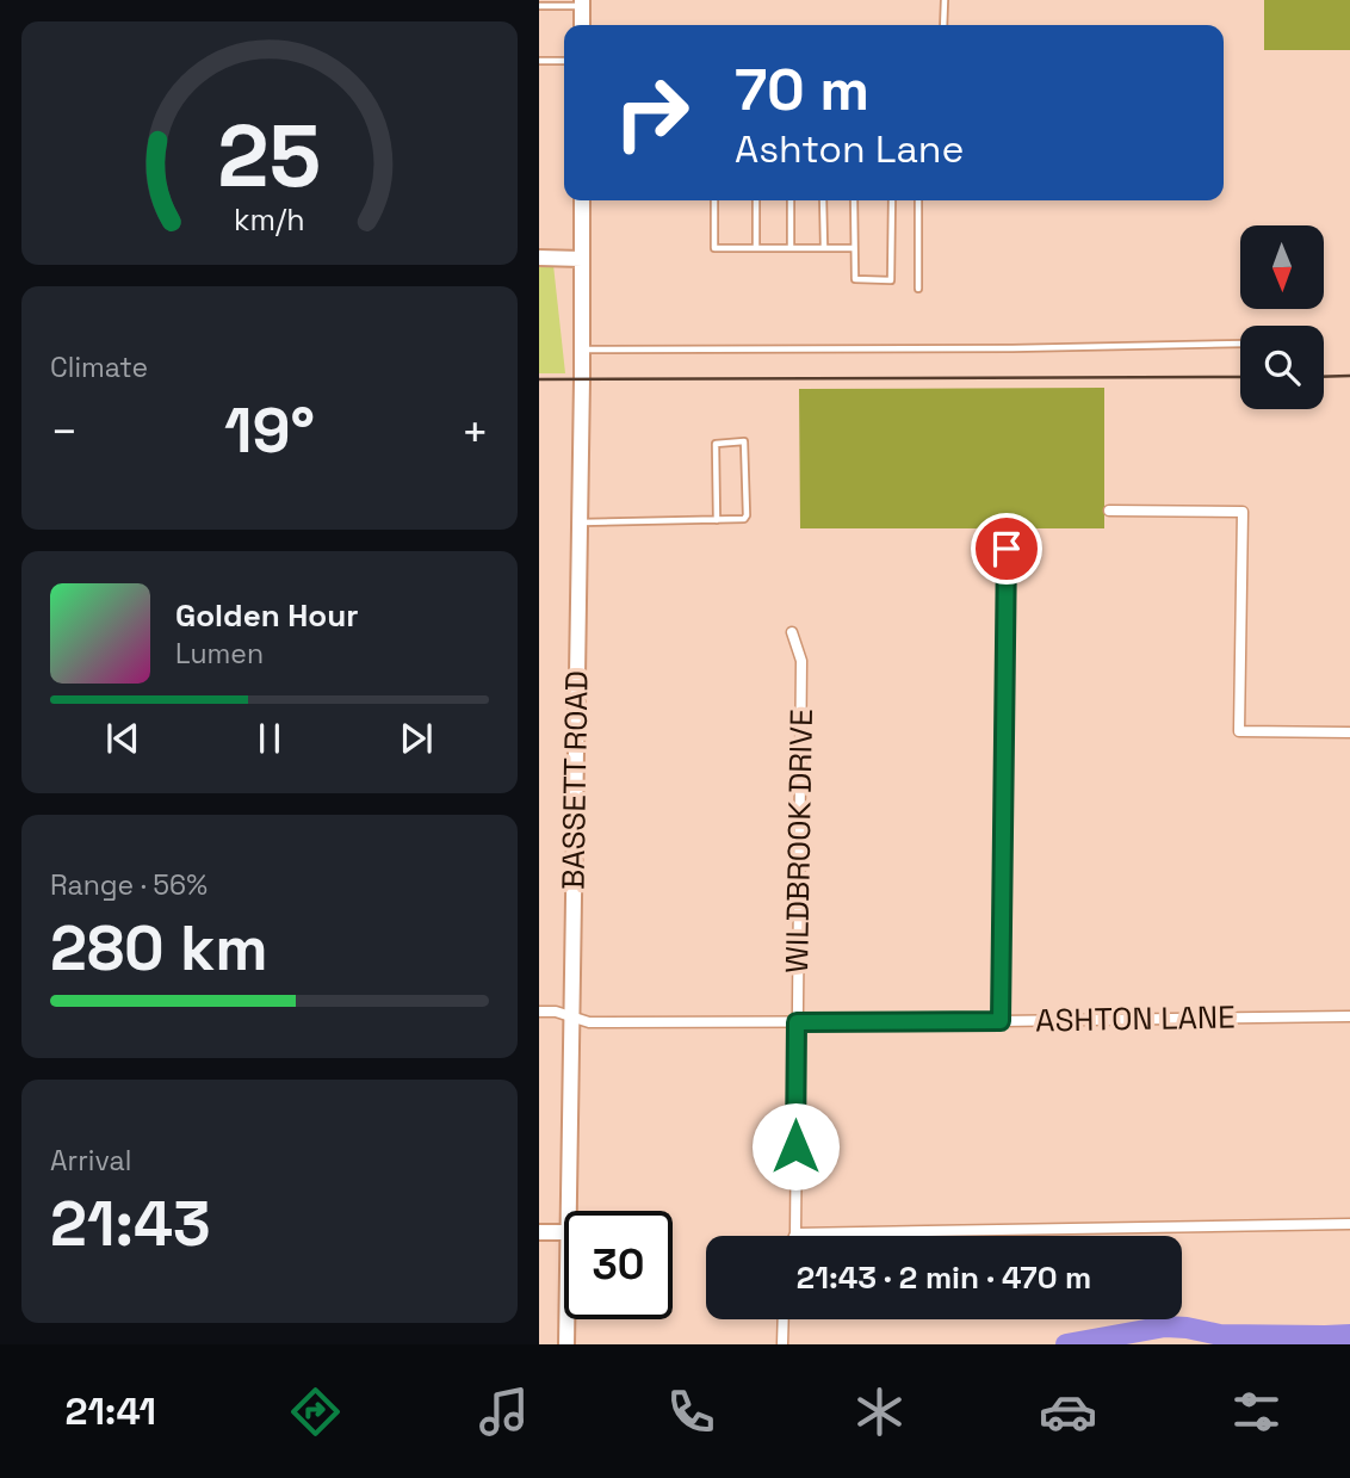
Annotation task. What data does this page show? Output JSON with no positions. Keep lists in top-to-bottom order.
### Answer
{
  "streets": {
    "main road": ["BASSETT ROAD"],
    "street": ["WILDBROOK DRIVE", "ASHTON LANE"]
  },
  "crossings": [
    ["BASSETT ROAD", "ASHTON LANE"],
    ["WILDBROOK DRIVE", "ASHTON LANE"]
  ],
  "north": "bottom",
  "page": {
    "turn": ["70 m", "Ashton Lane"],
    "tile": [
      "Climate",
      ["Range · 56%", "280 km"],
      ["Arrival", "21:43"]
    ],
    "heat": ["−", "19°", "+"],
    "song": ["Golden Hour", "Lumen"],
    "limit": "30",
    "trip": "21:43 · 2 min · 470 m",
    "tabs": "21:41",
    "gauge": ["25", "km/h"]
  }
}
